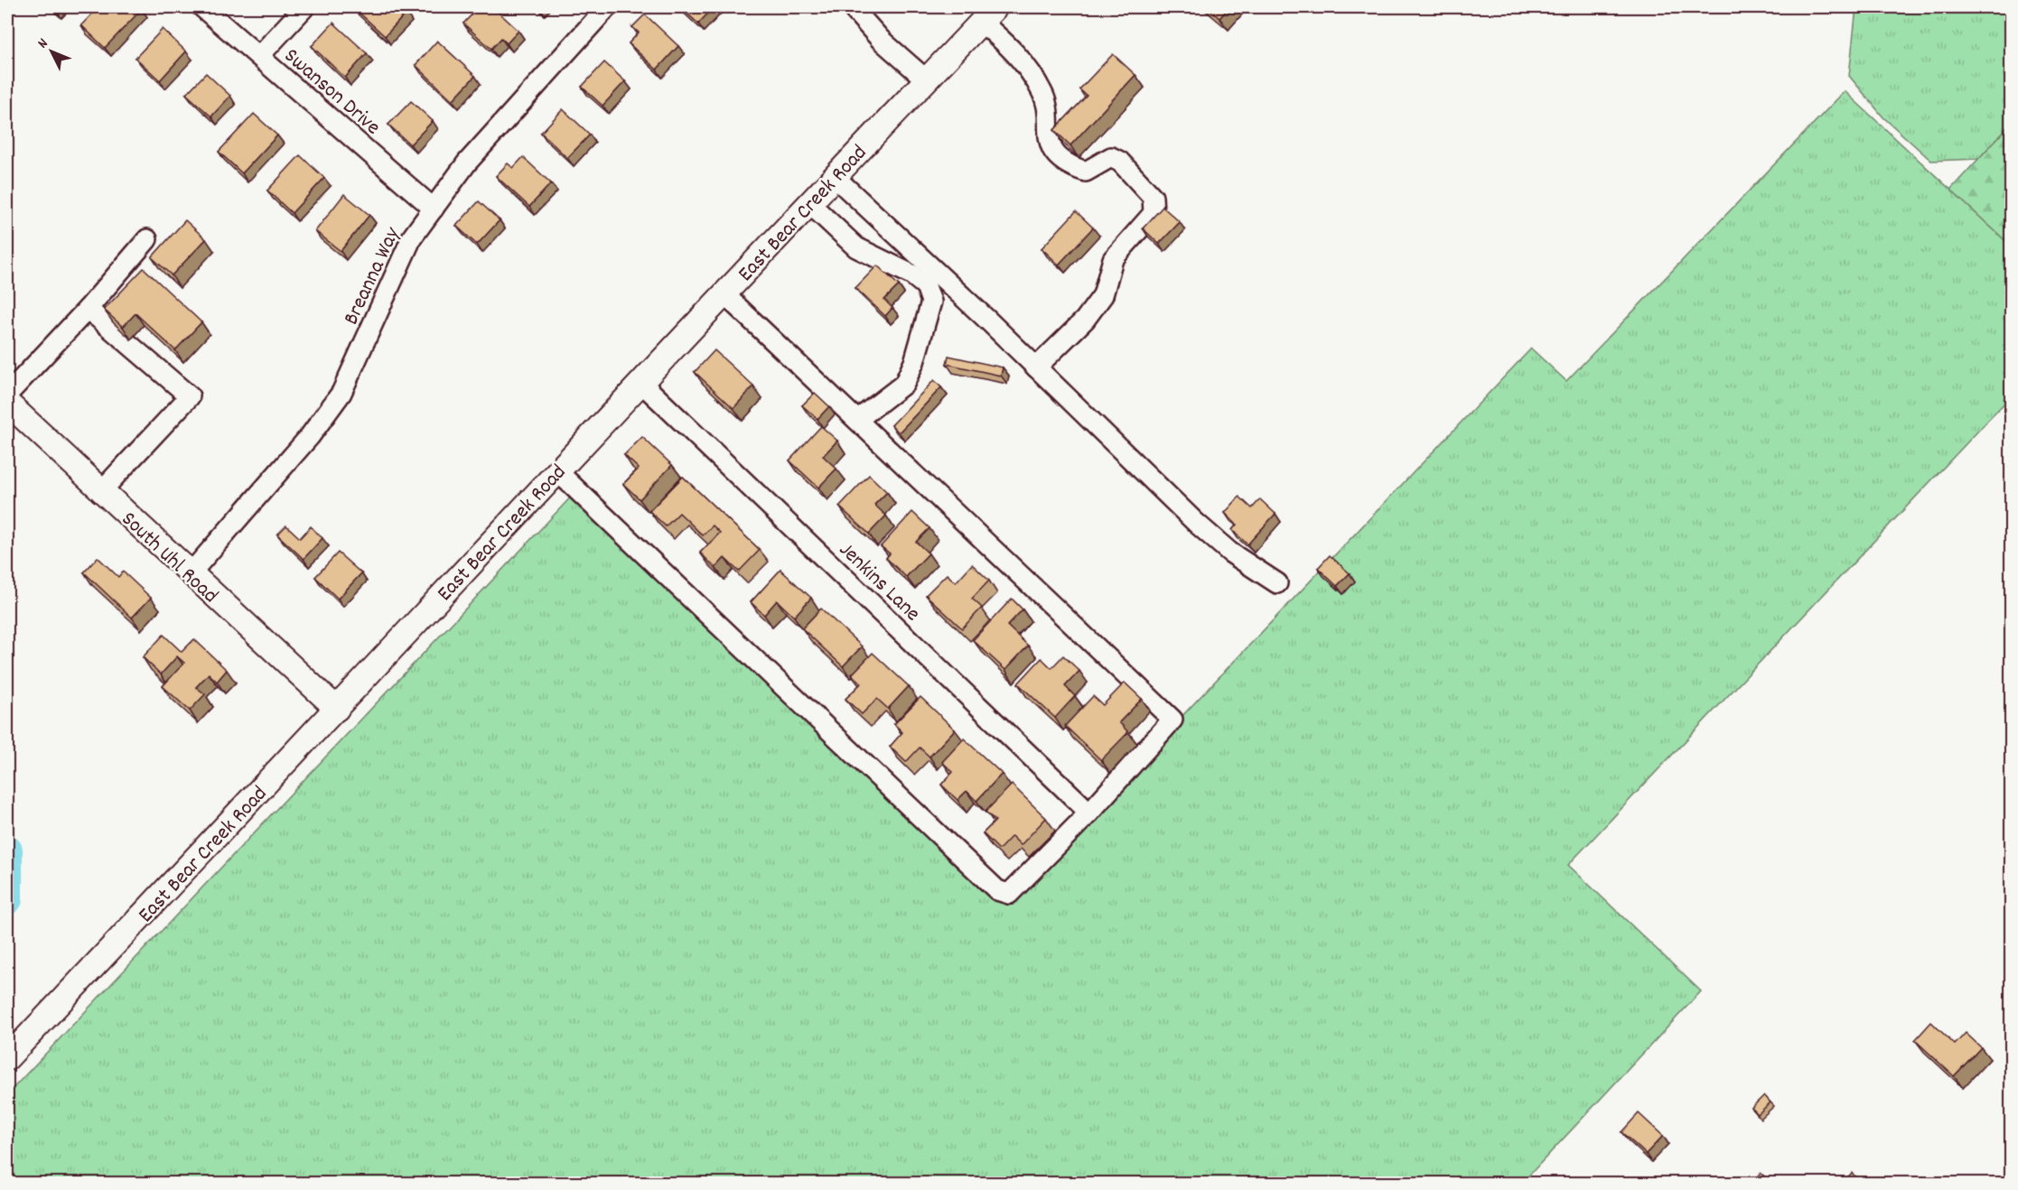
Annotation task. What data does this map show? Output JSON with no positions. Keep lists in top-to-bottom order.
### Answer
{
  "streets": {
    "main road": ["East Bear Creek Road", "South Uhl Road"],
    "street": ["Swanson Drive", "Breanna Way", "Jenkins Lane"]
  },
  "crossings": [
    ["Swanson Drive", "Breanna Way"],
    ["East Bear Creek Road", "South Uhl Road"],
    ["East Bear Creek Road", "Jenkins Lane"],
    ["Breanna Way", "South Uhl Road"]
  ],
  "north": "top left"
}
